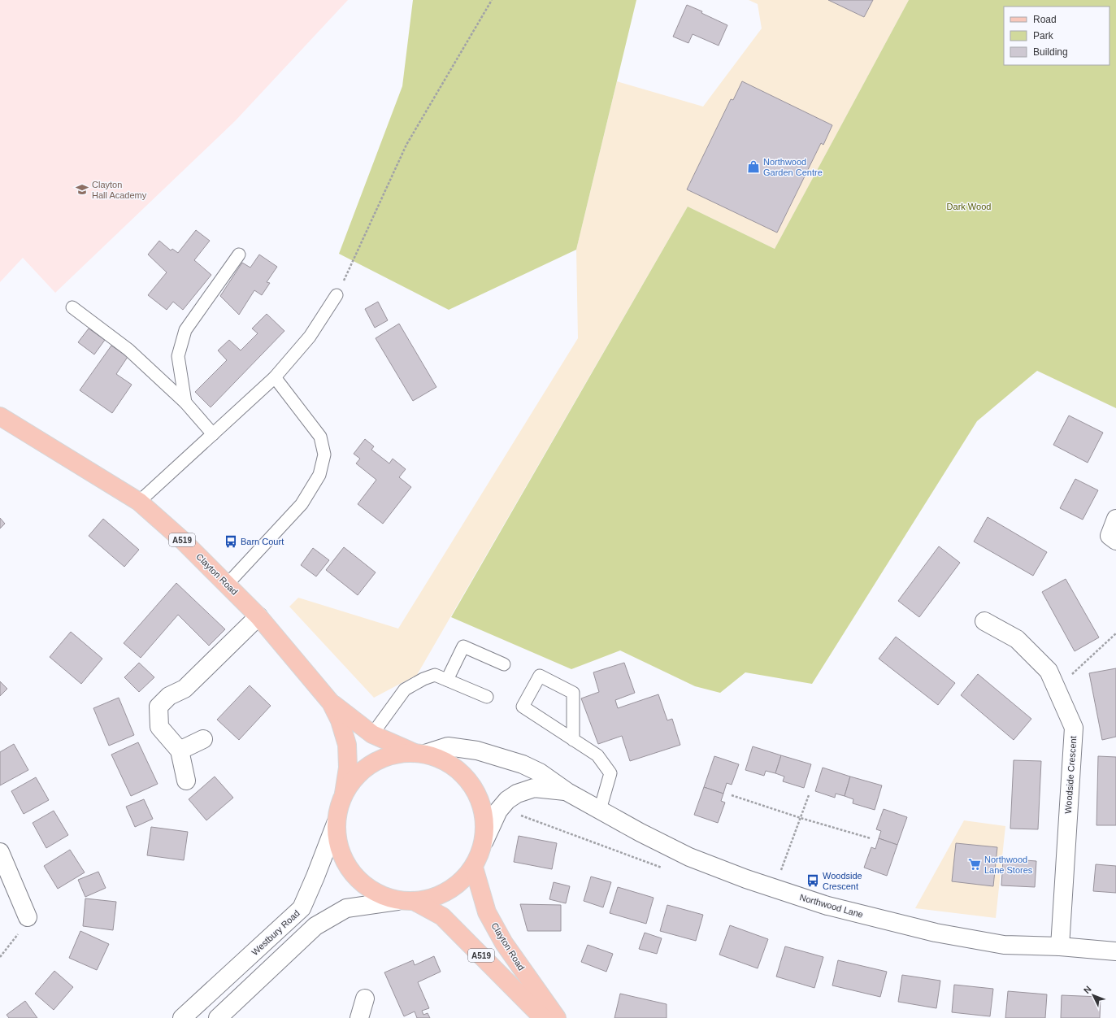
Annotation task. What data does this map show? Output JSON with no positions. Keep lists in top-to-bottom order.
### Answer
{
  "streets": {
    "main road": ["A519", "Clayton Road"],
    "street": ["Woodside Crescent", "Northwood Lane", "Westbury Road"]
  },
  "crossings": [
    ["Clayton Road", "Northwood Lane"],
    ["Clayton Road", "Westbury Road"],
    ["Woodside Crescent", "Northwood Lane"]
  ],
  "parks": ["Dark Wood"],
  "places": {
    "shop": ["Northwood Garden Centre"],
    "school or university": ["Clayton Hall Academy"],
    "bus stop": ["Barn Court", "Woodside Crescent"],
    "supermarket": ["Northwood Lane Stores"]
  },
  "legend": ["Road", "Park", "Building"],
  "north": "top left"
}
